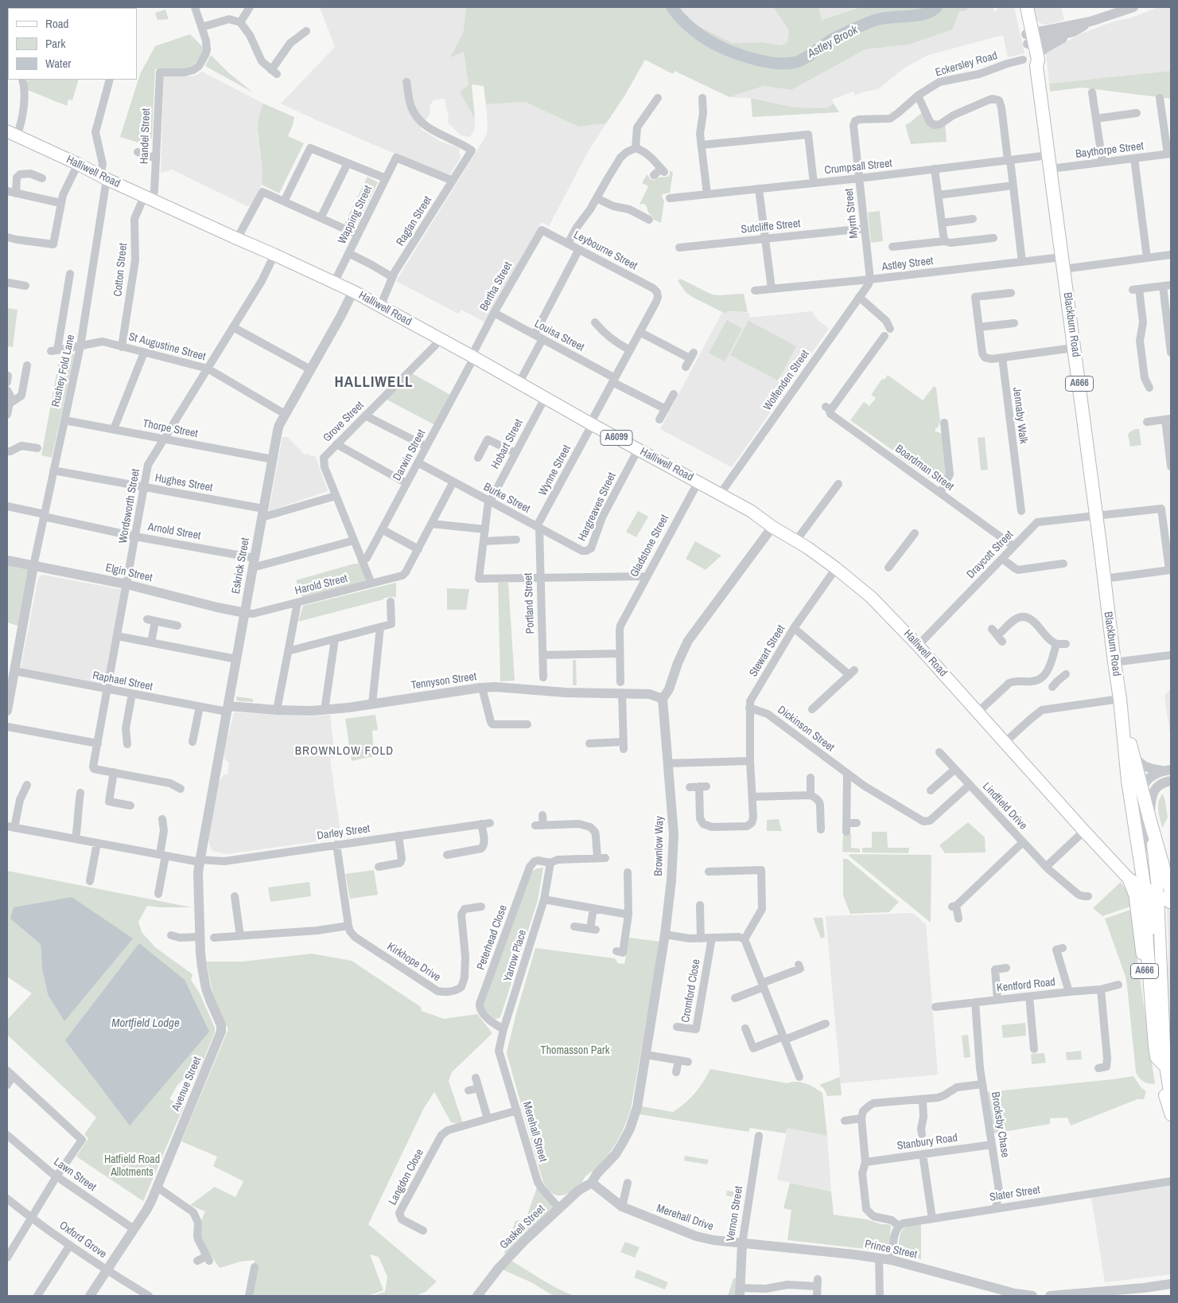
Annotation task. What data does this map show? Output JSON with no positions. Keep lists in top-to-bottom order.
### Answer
{
  "streets": {
    "highway": ["Blackburn Road", "A666"],
    "main road": ["Halliwell Road", "A6099"],
    "street": [
      "Eckersley Road",
      "Handel Street",
      "Baythorpe Street",
      "Crumpsall Street",
      "Myrrh Street",
      "Wapping Street",
      "Raglan Street",
      "Sutcliffe Street",
      "Leybourne Street",
      "Astley Street",
      "Cotton Street",
      "Bertha Street",
      "Louisa Street",
      "St Augustine Street",
      "Rushey Fold Lane",
      "Wolfenden Street",
      "Jennaby Walk",
      "Grove Street",
      "Thorpe Street",
      "Hobart Street",
      "Darwin Street",
      "Boardman Street",
      "Wynne Street",
      "Hughes Street",
      "Burke Street",
      "Wordsworth Street",
      "Hargreaves Street",
      "Arnold Street",
      "Gladstone Street",
      "Draycott Street",
      "Eskrick Street",
      "Elgin Street",
      "Harold Street",
      "Portland Street",
      "Stewart Street",
      "Raphael Street",
      "Tennyson Street",
      "Dickinson Street",
      "Lindfield Drive",
      "Darley Street",
      "Brownlow Way",
      "Peterhead Close",
      "Yarrow Place",
      "Kirkhope Drive",
      "Kentford Road",
      "Cromford Close",
      "Avenue Street",
      "Brocksby Chase",
      "Merehall Street",
      "Stanbury Road",
      "Lawn Street",
      "Langdon Close",
      "Slater Street",
      "Vernon Street",
      "Merehall Drive",
      "Gaskell Street",
      "Oxford Grove",
      "Prince Street"
    ]
  },
  "crossings": [
    ["Eckersley Road", "Myrrh Street"],
    ["Handel Street", "Halliwell Road"],
    ["Handel Street", "Cotton Street"],
    ["Baythorpe Street", "Blackburn Road"],
    ["Crumpsall Street", "Myrrh Street"],
    ["Crumpsall Street", "Blackburn Road"],
    ["Halliwell Road", "Wapping Street"],
    ["Halliwell Road", "Raglan Street"],
    ["Halliwell Road", "Cotton Street"],
    ["Halliwell Road", "Bertha Street"],
    ["Halliwell Road", "Blackburn Road"],
    ["Halliwell Road", "Rushey Fold Lane"],
    ["Halliwell Road", "Wolfenden Street"],
    ["Halliwell Road", "A666"],
    ["Halliwell Road", "Grove Street"],
    ["Halliwell Road", "Hobart Street"],
    ["Halliwell Road", "Darwin Street"],
    ["Halliwell Road", "Wynne Street"],
    ["Halliwell Road", "Wordsworth Street"],
    ["Halliwell Road", "Hargreaves Street"],
    ["Halliwell Road", "Gladstone Street"],
    ["Halliwell Road", "Draycott Street"],
    ["Halliwell Road", "Eskrick Street"],
    ["Halliwell Road", "Stewart Street"],
    ["Myrrh Street", "Sutcliffe Street"],
    ["Myrrh Street", "Astley Street"],
    ["Myrrh Street", "Wolfenden Street"],
    ["Wapping Street", "Raglan Street"],
    ["Leybourne Street", "Bertha Street"],
    ["Leybourne Street", "Wynne Street"],
    ["Astley Street", "Blackburn Road"],
    ["Astley Street", "Wolfenden Street"],
    ["Cotton Street", "St Augustine Street"],
    ["Bertha Street", "Louisa Street"],
    ["Bertha Street", "Darwin Street"],
    ["Blackburn Road", "A666"],
    ["Blackburn Road", "Draycott Street"],
    ["Louisa Street", "Wynne Street"],
    ["St Augustine Street", "Rushey Fold Lane"],
    ["St Augustine Street", "Wordsworth Street"],
    ["St Augustine Street", "Eskrick Street"],
    ["Rushey Fold Lane", "Thorpe Street"],
    ["Rushey Fold Lane", "Hughes Street"],
    ["Rushey Fold Lane", "Arnold Street"],
    ["Rushey Fold Lane", "Elgin Street"],
    ["Grove Street", "Darwin Street"],
    ["Grove Street", "Harold Street"],
    ["Thorpe Street", "Wordsworth Street"],
    ["Thorpe Street", "Eskrick Street"],
    ["Hobart Street", "Burke Street"],
    ["Hobart Street", "Portland Street"],
    ["Darwin Street", "Burke Street"],
    ["Boardman Street", "Draycott Street"],
    ["Wynne Street", "Burke Street"],
    ["Wynne Street", "Portland Street"],
    ["Hughes Street", "Wordsworth Street"],
    ["Hughes Street", "Eskrick Street"],
    ["Burke Street", "Hargreaves Street"],
    ["Burke Street", "Portland Street"],
    ["Wordsworth Street", "Arnold Street"],
    ["Wordsworth Street", "Elgin Street"],
    ["Wordsworth Street", "Raphael Street"],
    ["Arnold Street", "Eskrick Street"],
    ["Eskrick Street", "Elgin Street"],
    ["Eskrick Street", "Harold Street"],
    ["Eskrick Street", "Raphael Street"],
    ["Eskrick Street", "Tennyson Street"],
    ["Eskrick Street", "Darley Street"],
    ["Eskrick Street", "Avenue Street"],
    ["Elgin Street", "Harold Street"],
    ["Stewart Street", "Dickinson Street"],
    ["Raphael Street", "Tennyson Street"],
    ["Tennyson Street", "Brownlow Way"],
    ["Dickinson Street", "Lindfield Drive"],
    ["Darley Street", "Avenue Street"],
    ["Brownlow Way", "Merehall Drive"],
    ["Brownlow Way", "Gaskell Street"],
    ["Peterhead Close", "Yarrow Place"],
    ["Yarrow Place", "Merehall Street"],
    ["Avenue Street", "Lawn Street"],
    ["Avenue Street", "Oxford Grove"],
    ["Brocksby Chase", "Stanbury Road"],
    ["Brocksby Chase", "Slater Street"],
    ["Merehall Street", "Gaskell Street"],
    ["Vernon Street", "Merehall Drive"],
    ["Vernon Street", "Prince Street"],
    ["Merehall Drive", "Gaskell Street"],
    ["Merehall Drive", "Prince Street"]
  ],
  "districts": ["HALLIWELL", "BROWNLOW FOLD"],
  "water": ["Astley Brook", "Mortfield Lodge"],
  "parks": ["Thomasson Park", "Hatfield Road Allotments"],
  "legend": ["Road", "Park", "Water"]
}
